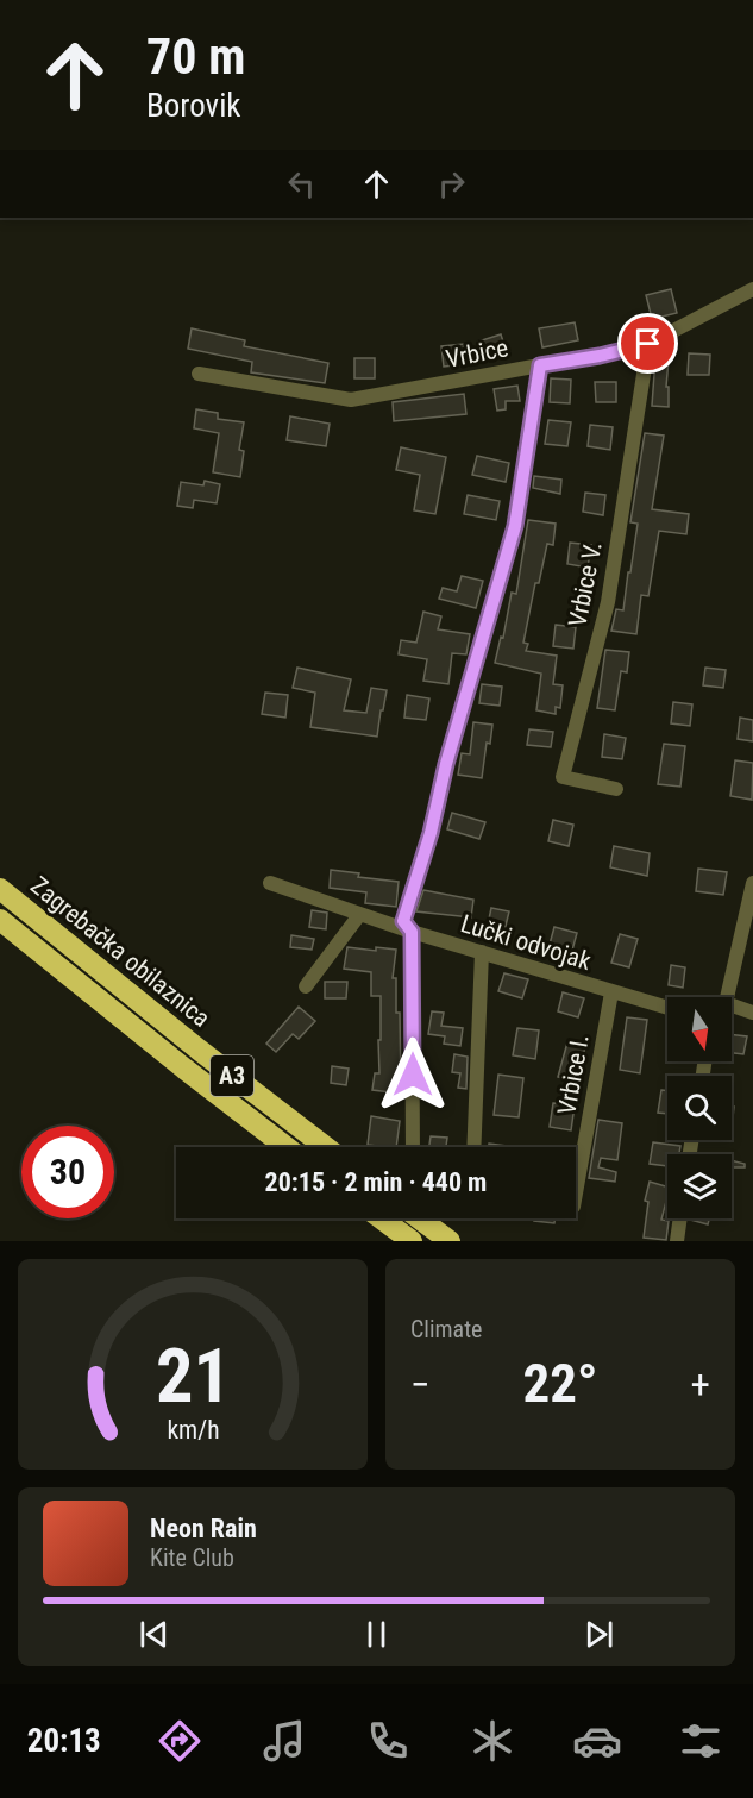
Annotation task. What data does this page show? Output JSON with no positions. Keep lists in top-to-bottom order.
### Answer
{
  "streets": {
    "highway": ["Zagrebačka obilaznica", "A3"],
    "street": [
      "Vrbice",
      "Vrbice V.",
      "Lučki odvojak",
      "Vrbice I."
    ]
  },
  "crossings": [
    ["Vrbice", "Vrbice V."],
    ["Lučki odvojak", "Vrbice I."]
  ],
  "north": "bottom",
  "page": {
    "turn": ["70 m", "Borovik"],
    "limit": "30",
    "trip": "20:15 · 2 min · 440 m",
    "tile": "Climate",
    "heat": ["−", "22°", "+"],
    "song": ["Neon Rain", "Kite Club"],
    "tabs": "20:13",
    "gauge": ["21", "km/h"]
  }
}
